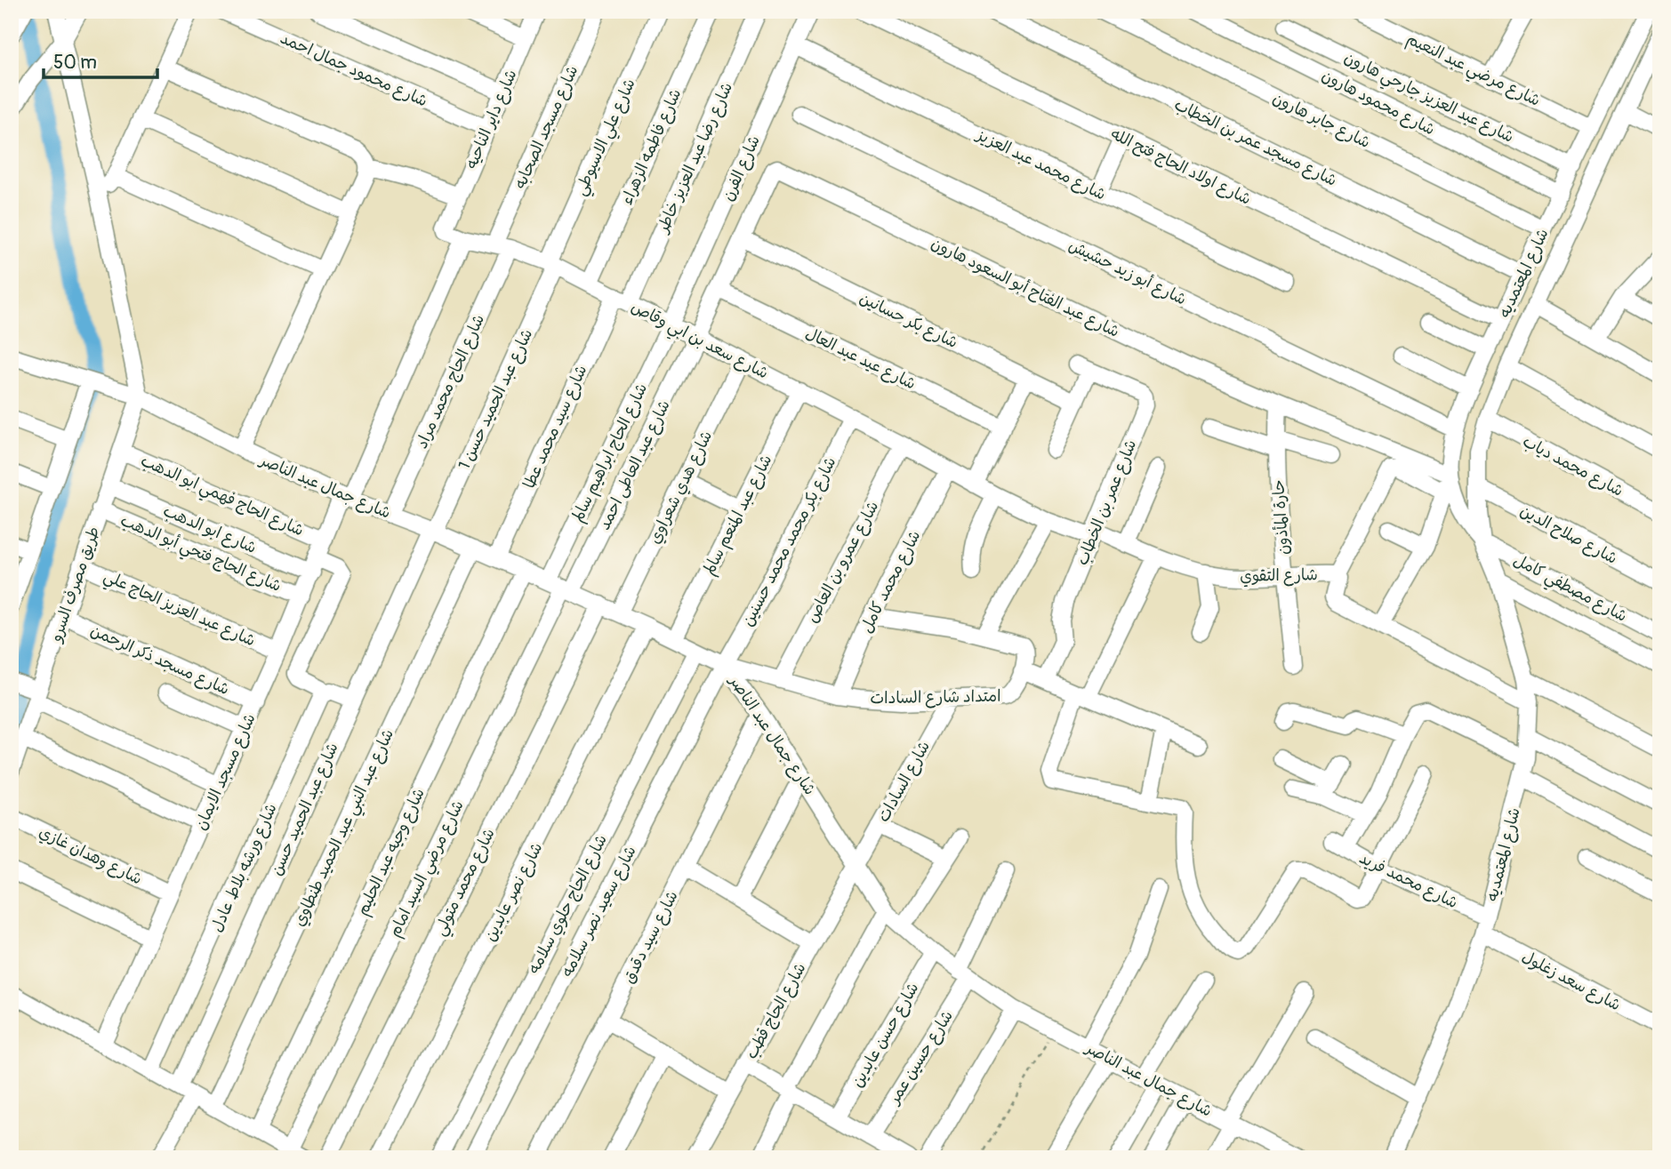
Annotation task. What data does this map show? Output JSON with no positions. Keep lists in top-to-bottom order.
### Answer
{
  "streets": {
    "street": [
      "شارع محمود جمال احمد",
      "شارع مرضي عبد النعيم",
      "شارع عبد العزيز جارحي هارون",
      "شارع محمود هارون",
      "شارع داير الناحيه",
      "شارع جابر هارون",
      "شارع مسجد الصحابه",
      "شارع علي الاسيوطي",
      "شارع مسجد عمر بن الخطاب",
      "شارع فاطمه الزهراء",
      "شارع رضا عبد العزيز خاطر",
      "شارع محمد عبد العزيز",
      "شارع اولاد الحاج فتح الله",
      "شارع الفرن",
      "شارع أبو زيد حشيش",
      "شارع المعتمديه",
      "شارع عبد الفتاح أبو السعود هارون",
      "شارع بكر حسانين",
      "شارع سعد بن ابي وقاص",
      "شارع عيد عبد العال",
      "شارع الحاج محمد مراد",
      "شارع عبد الحميد حسن 1",
      "شارع سيد محمد عطا",
      "شارع الحاج ابراهيم سالم",
      "شارع عبد العاطى احمد",
      "شارع محمد دياب",
      "شارع جمال عبد الناصر",
      "شارع هدي شعراوي",
      "شارع الحاج فهمي ابو الدهب",
      "شارع عمر بن الخطاب",
      "شارع عبد المنعم سالم",
      "حارة المأذون",
      "شارع ابو الدهب",
      "شارع صلاح الدين",
      "شارع بكر محمد محمد حسنين",
      "شارع الحاج فتحي أبو الدهب",
      "شارع عمرو بن العاص",
      "شارع التقوي",
      "شارع محمد كامل",
      "طريق مصرف السرو",
      "شارع مصطفي كامل",
      "شارع عبد العزيز الحاج علي",
      "شارع مسجد ذكر الرحمن",
      "امتداد شارع السادات",
      "شارع مسجد الايمان",
      "شارع السادات",
      "شارع عبد الحميد حسن",
      "شارع عبد النبي عبد الحميد طنطاوي",
      "شارع وجيه عبد الحليم",
      "شارع وهدان غازي",
      "شارع ورشه بلاط عادل",
      "شارع مرضي السيد امام",
      "شارع محمد فريد",
      "شارع محمد متولي",
      "شارع نصر عابدين",
      "شارع الحاج حلوي سلامه",
      "شارع سعيد نصر سلامه",
      "شارع سيد دقدق",
      "شارع سعد زغلول",
      "شارع الحاج قطب",
      "شارع حسن عابدين",
      "شارع حسين عمر"
    ]
  },
  "crossings": [
    ["شارع محمود جمال احمد", "شارع داير الناحيه"],
    ["شارع مرضي عبد النعيم", "شارع المعتمديه"],
    ["شارع عبد العزيز جارحي هارون", "شارع المعتمديه"],
    ["شارع محمود هارون", "شارع المعتمديه"],
    ["شارع داير الناحيه", "شارع سعد بن ابي وقاص"],
    ["شارع جابر هارون", "شارع المعتمديه"],
    ["شارع مسجد الصحابه", "شارع سعد بن ابي وقاص"],
    ["شارع مسجد الصحابه", "شارع الحاج محمد مراد"],
    ["شارع علي الاسيوطي", "شارع سعد بن ابي وقاص"],
    ["شارع علي الاسيوطي", "شارع عبد الحميد حسن 1"],
    ["شارع مسجد عمر بن الخطاب", "شارع المعتمديه"],
    ["شارع فاطمه الزهراء", "شارع سعد بن ابي وقاص"],
    ["شارع رضا عبد العزيز خاطر", "شارع سعد بن ابي وقاص"],
    ["شارع محمد عبد العزيز", "شارع الفرن"],
    ["شارع اولاد الحاج فتح الله", "شارع المعتمديه"],
    ["شارع الفرن", "شارع سعد بن ابي وقاص"],
    ["شارع الفرن", "شارع الحاج ابراهيم سالم"],
    ["شارع أبو زيد حشيش", "شارع المعتمديه"],
    ["شارع المعتمديه", "شارع عبد الفتاح أبو السعود هارون"],
    ["شارع المعتمديه", "شارع محمد دياب"],
    ["شارع المعتمديه", "شارع صلاح الدين"],
    ["شارع المعتمديه", "شارع التقوي"],
    ["شارع المعتمديه", "شارع مصطفي كامل"],
    ["شارع المعتمديه", "شارع محمد فريد"],
    ["شارع المعتمديه", "شارع سعد زغلول"],
    ["شارع عبد الفتاح أبو السعود هارون", "شارع بكر حسانين"],
    ["شارع عبد الفتاح أبو السعود هارون", "شارع سعد بن ابي وقاص"],
    ["شارع عبد الفتاح أبو السعود هارون", "شارع عيد عبد العال"],
    ["شارع عبد الفتاح أبو السعود هارون", "شارع عبد العاطى احمد"],
    ["شارع عبد الفتاح أبو السعود هارون", "حارة المأذون"],
    ["شارع بكر حسانين", "شارع عمر بن الخطاب"],
    ["شارع سعد بن ابي وقاص", "شارع الحاج محمد مراد"],
    ["شارع سعد بن ابي وقاص", "شارع عبد الحميد حسن 1"],
    ["شارع سعد بن ابي وقاص", "شارع سيد محمد عطا"],
    ["شارع سعد بن ابي وقاص", "شارع الحاج ابراهيم سالم"],
    ["شارع سعد بن ابي وقاص", "شارع عبد العاطى احمد"],
    ["شارع سعد بن ابي وقاص", "شارع هدي شعراوي"],
    ["شارع سعد بن ابي وقاص", "شارع عبد المنعم سالم"],
    ["شارع سعد بن ابي وقاص", "شارع بكر محمد محمد حسنين"],
    ["شارع سعد بن ابي وقاص", "شارع عمرو بن العاص"],
    ["شارع سعد بن ابي وقاص", "شارع التقوي"],
    ["شارع سعد بن ابي وقاص", "شارع محمد كامل"],
    ["شارع سعد بن ابي وقاص", "شارع مسجد الايمان"],
    ["شارع الحاج محمد مراد", "شارع جمال عبد الناصر"],
    ["شارع عبد الحميد حسن 1", "شارع جمال عبد الناصر"],
    ["شارع عبد الحميد حسن 1", "شارع عبد الحميد حسن"],
    ["شارع سيد محمد عطا", "شارع جمال عبد الناصر"],
    ["شارع الحاج ابراهيم سالم", "شارع جمال عبد الناصر"],
    ["شارع عبد العاطى احمد", "شارع جمال عبد الناصر"],
    ["شارع عبد العاطى احمد", "شارع مرضي السيد امام"],
    ["شارع جمال عبد الناصر", "شارع هدي شعراوي"],
    ["شارع جمال عبد الناصر", "شارع عبد المنعم سالم"],
    ["شارع جمال عبد الناصر", "شارع بكر محمد محمد حسنين"],
    ["شارع جمال عبد الناصر", "طريق مصرف السرو"],
    ["شارع جمال عبد الناصر", "امتداد شارع السادات"],
    ["شارع جمال عبد الناصر", "شارع مسجد الايمان"],
    ["شارع جمال عبد الناصر", "شارع السادات"],
    ["شارع جمال عبد الناصر", "شارع عبد الحميد حسن"],
    ["شارع جمال عبد الناصر", "شارع عبد النبي عبد الحميد طنطاوي"],
    ["شارع جمال عبد الناصر", "شارع وجيه عبد الحليم"],
    ["شارع جمال عبد الناصر", "شارع مرضي السيد امام"],
    ["شارع جمال عبد الناصر", "شارع محمد متولي"],
    ["شارع جمال عبد الناصر", "شارع نصر عابدين"],
    ["شارع جمال عبد الناصر", "شارع الحاج حلوي سلامه"],
    ["شارع جمال عبد الناصر", "شارع سعيد نصر سلامه"],
    ["شارع جمال عبد الناصر", "شارع سيد دقدق"],
    ["شارع جمال عبد الناصر", "شارع الحاج قطب"],
    ["شارع جمال عبد الناصر", "شارع حسن عابدين"],
    ["شارع جمال عبد الناصر", "شارع حسين عمر"],
    ["شارع الحاج فهمي ابو الدهب", "طريق مصرف السرو"],
    ["شارع الحاج فهمي ابو الدهب", "شارع مسجد الايمان"],
    ["شارع عمر بن الخطاب", "شارع التقوي"],
    ["حارة المأذون", "شارع التقوي"],
    ["شارع ابو الدهب", "طريق مصرف السرو"],
    ["شارع ابو الدهب", "شارع مسجد الايمان"],
    ["شارع ابو الدهب", "شارع ورشه بلاط عادل"],
    ["شارع بكر محمد محمد حسنين", "امتداد شارع السادات"],
    ["شارع بكر محمد محمد حسنين", "شارع سعيد نصر سلامه"],
    ["شارع الحاج فتحي أبو الدهب", "طريق مصرف السرو"],
    ["شارع الحاج فتحي أبو الدهب", "شارع مسجد الايمان"],
    ["شارع عمرو بن العاص", "امتداد شارع السادات"],
    ["شارع التقوي", "شارع محمد كامل"],
    ["شارع محمد كامل", "امتداد شارع السادات"],
    ["طريق مصرف السرو", "شارع عبد العزيز الحاج علي"],
    ["طريق مصرف السرو", "شارع مسجد ذكر الرحمن"],
    ["شارع عبد العزيز الحاج علي", "شارع مسجد الايمان"],
    ["شارع مسجد ذكر الرحمن", "شارع مسجد الايمان"],
    ["امتداد شارع السادات", "شارع السادات"],
    ["امتداد شارع السادات", "شارع سعيد نصر سلامه"],
    ["شارع مسجد الايمان", "شارع وهدان غازي"],
    ["شارع السادات", "شارع الحاج قطب"]
  ],
  "scale_bar": "50 m"
}
